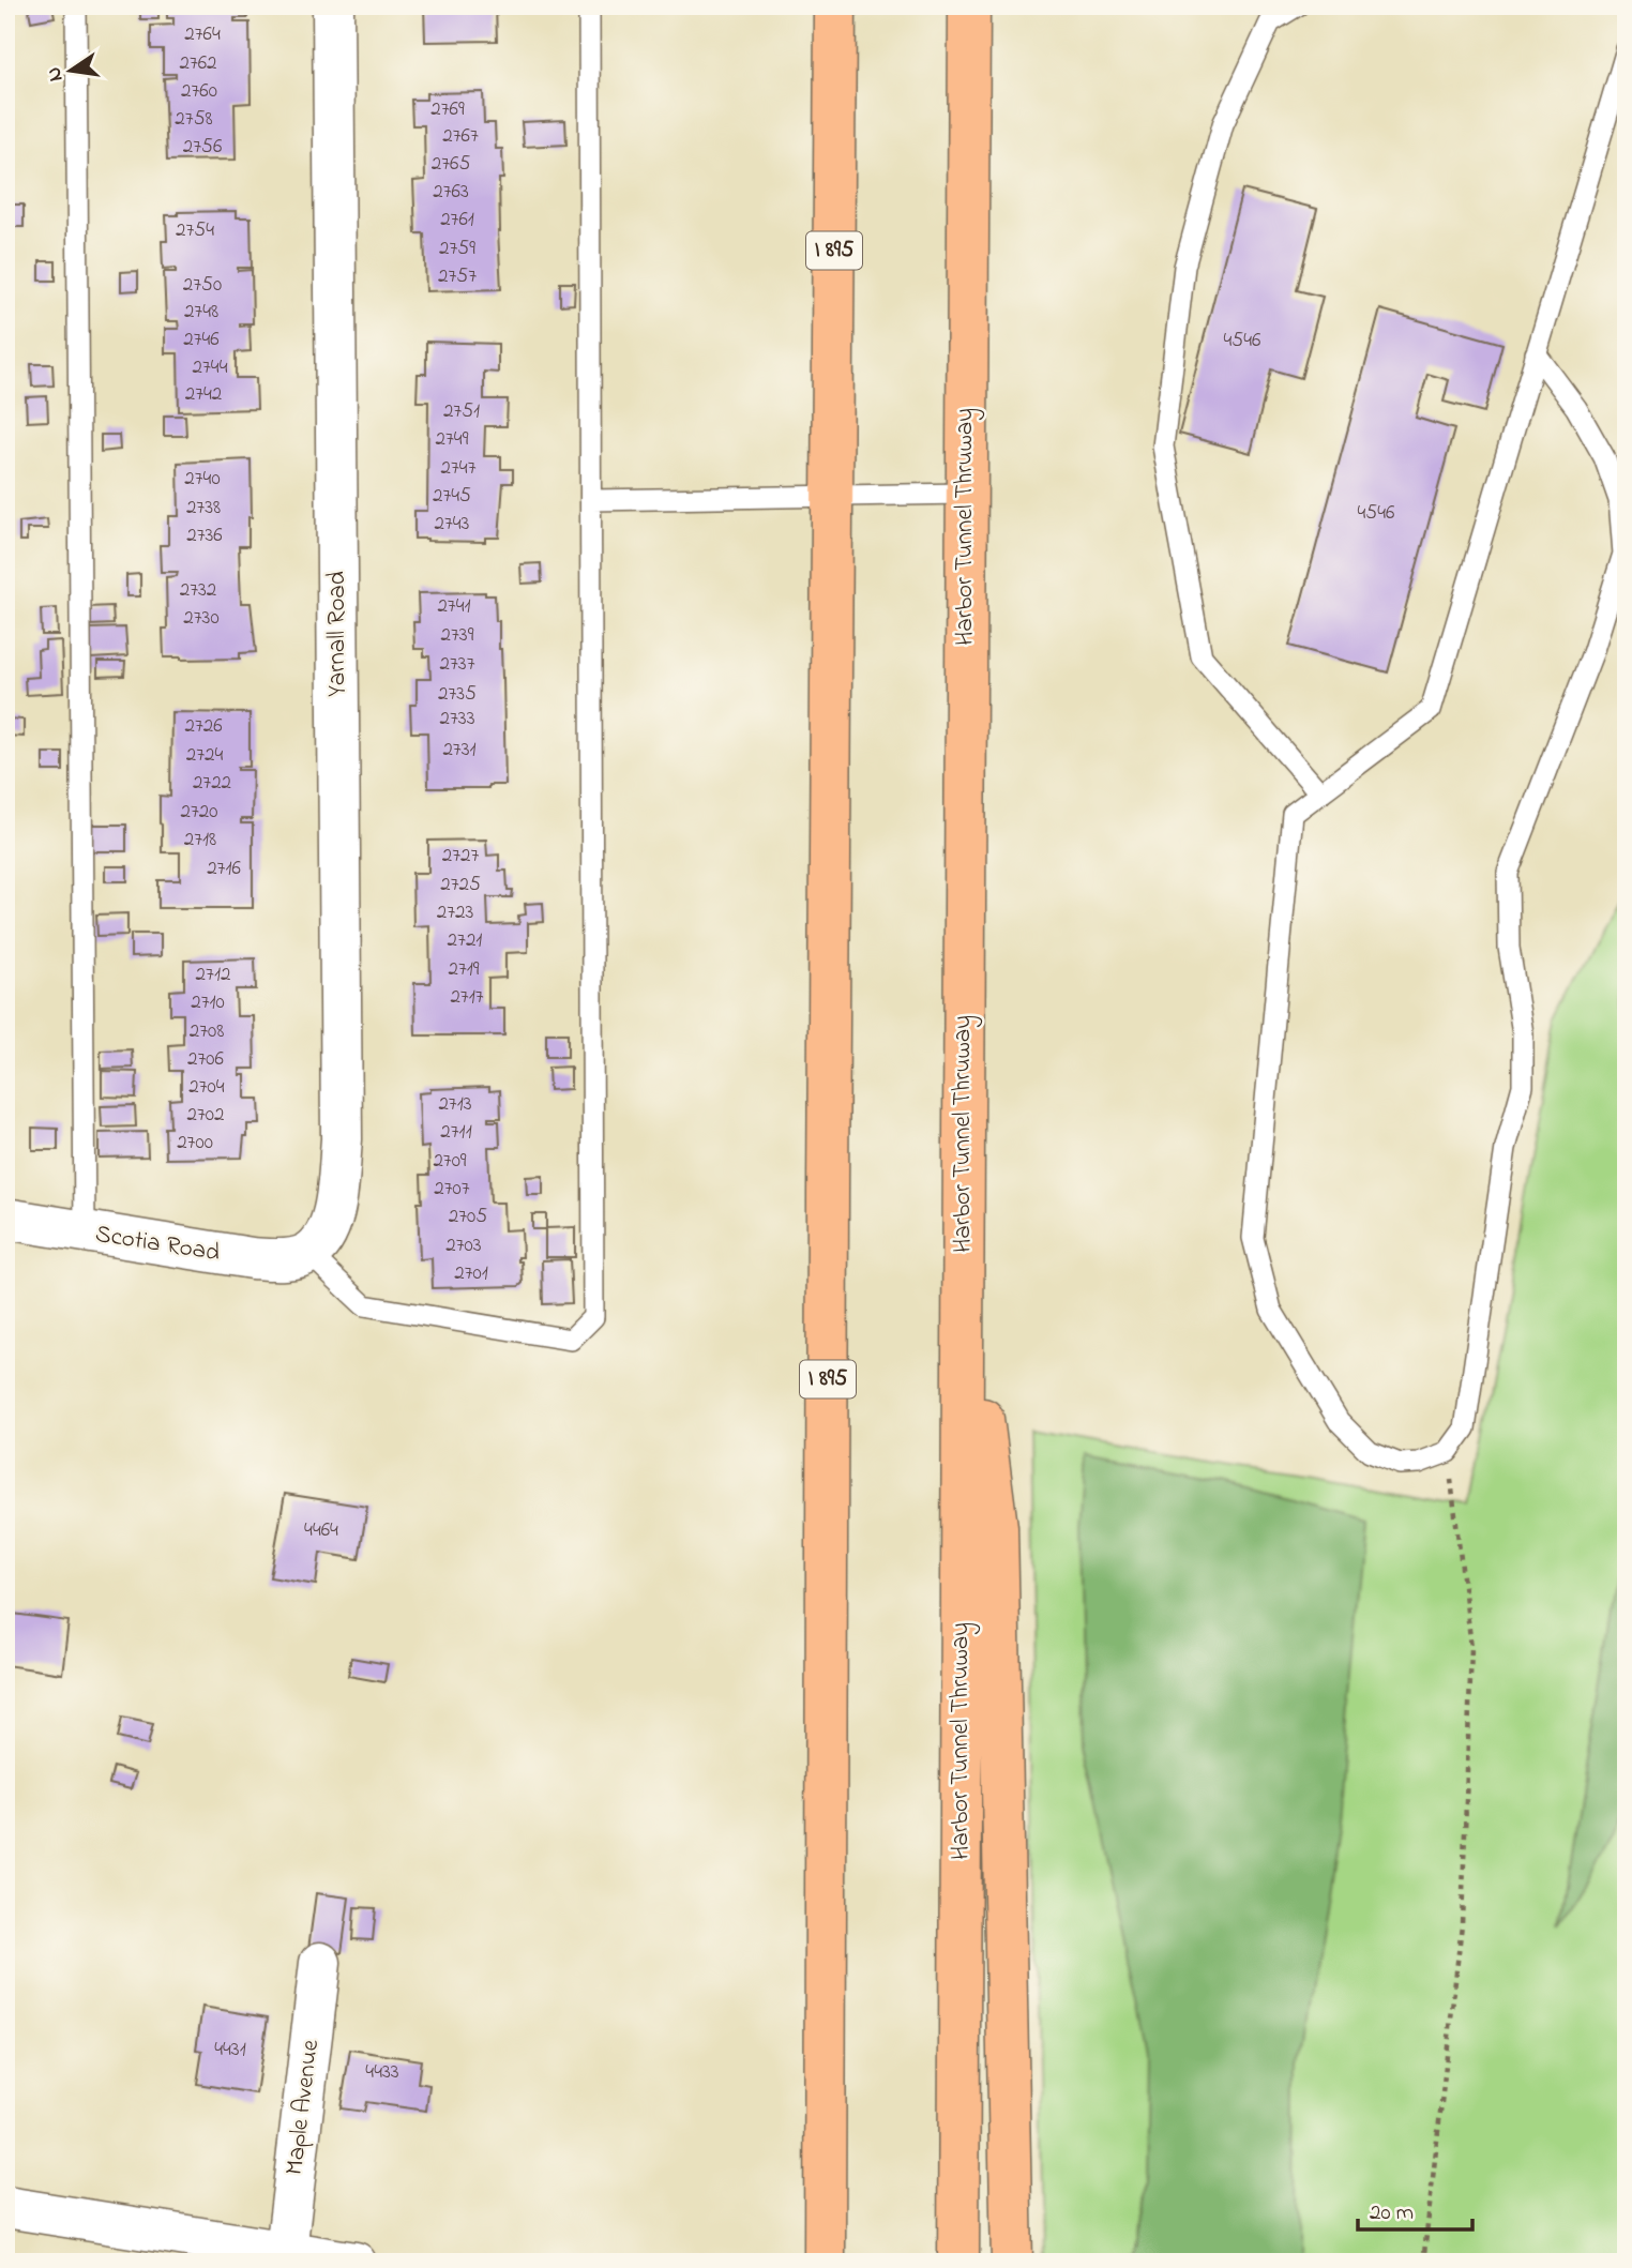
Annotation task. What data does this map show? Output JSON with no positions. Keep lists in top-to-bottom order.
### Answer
{
  "streets": {
    "highway": ["I 895", "Harbor Tunnel Thruway"],
    "street": ["Yarnall Road", "Scotia Road", "Maple Avenue"]
  },
  "crossings": [
    ["Yarnall Road", "Scotia Road"]
  ],
  "house_numbers": [
    "2764",
    "2762",
    "2760",
    "2769",
    "2758",
    "2767",
    "2756",
    "2765",
    "2763",
    "2761",
    "2754",
    "2759",
    "2757",
    "2750",
    "2748",
    "2746",
    "4546",
    "2744",
    "2742",
    "2751",
    "2749",
    "2747",
    "2740",
    "2745",
    "2738",
    "4546",
    "2743",
    "2736",
    "2732",
    "2741",
    "2730",
    "2739",
    "2737",
    "2735",
    "2733",
    "2726",
    "2731",
    "2724",
    "2722",
    "2720",
    "2718",
    "2727",
    "2716",
    "2725",
    "2723",
    "2721",
    "2719",
    "2712",
    "2717",
    "2710",
    "2708",
    "2706",
    "2704",
    "2713",
    "2702",
    "2711",
    "2700",
    "2709",
    "2707",
    "2705",
    "2703",
    "2701",
    "4464",
    "4431",
    "4433"
  ],
  "scale_bar": "20 m",
  "north": "left"
}
